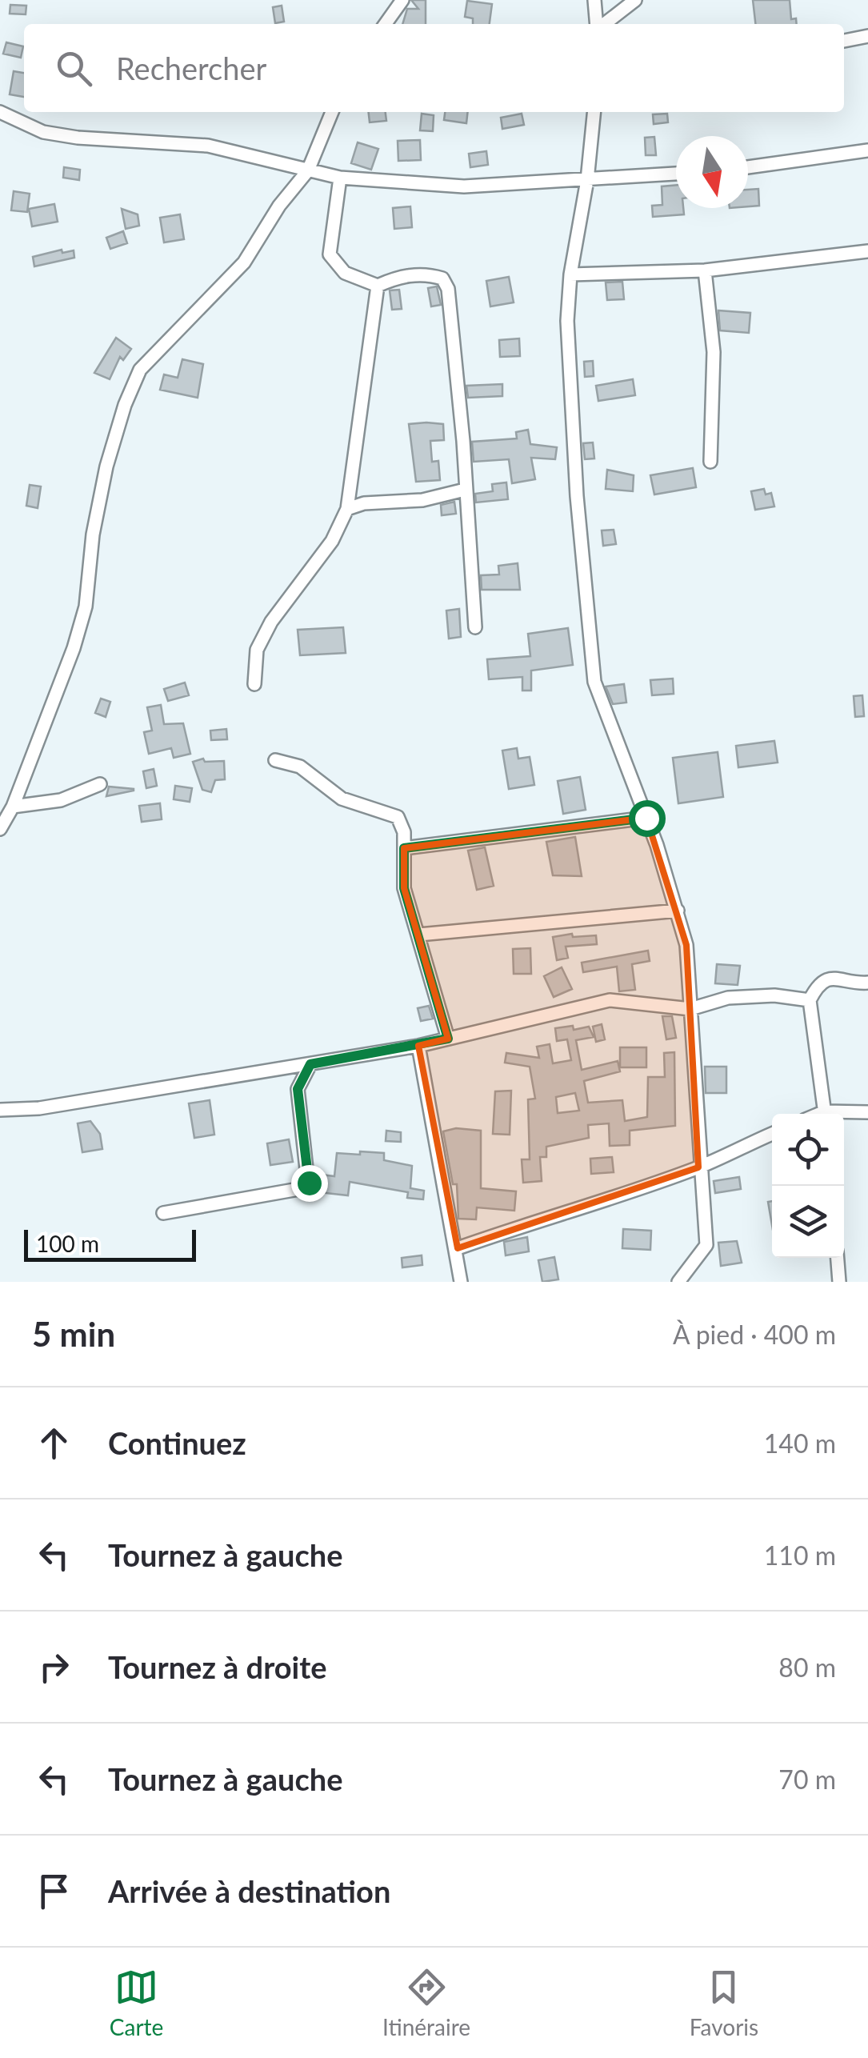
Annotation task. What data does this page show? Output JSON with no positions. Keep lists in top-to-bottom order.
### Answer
{
  "scale_bar": "100 m",
  "north": "bottom",
  "page": {
    "search": "Rechercher",
    "scale": "100 m",
    "heading": ["5 min", "À pied · 400 m"],
    "list": [
      ["Continuez", "140 m"],
      ["Tournez à gauche", "110 m"],
      ["Tournez à droite", "80 m"],
      ["Tournez à gauche", "70 m"],
      "Arrivée à destination"
    ],
    "nav": ["Carte", "Itinéraire", "Favoris"]
  }
}
